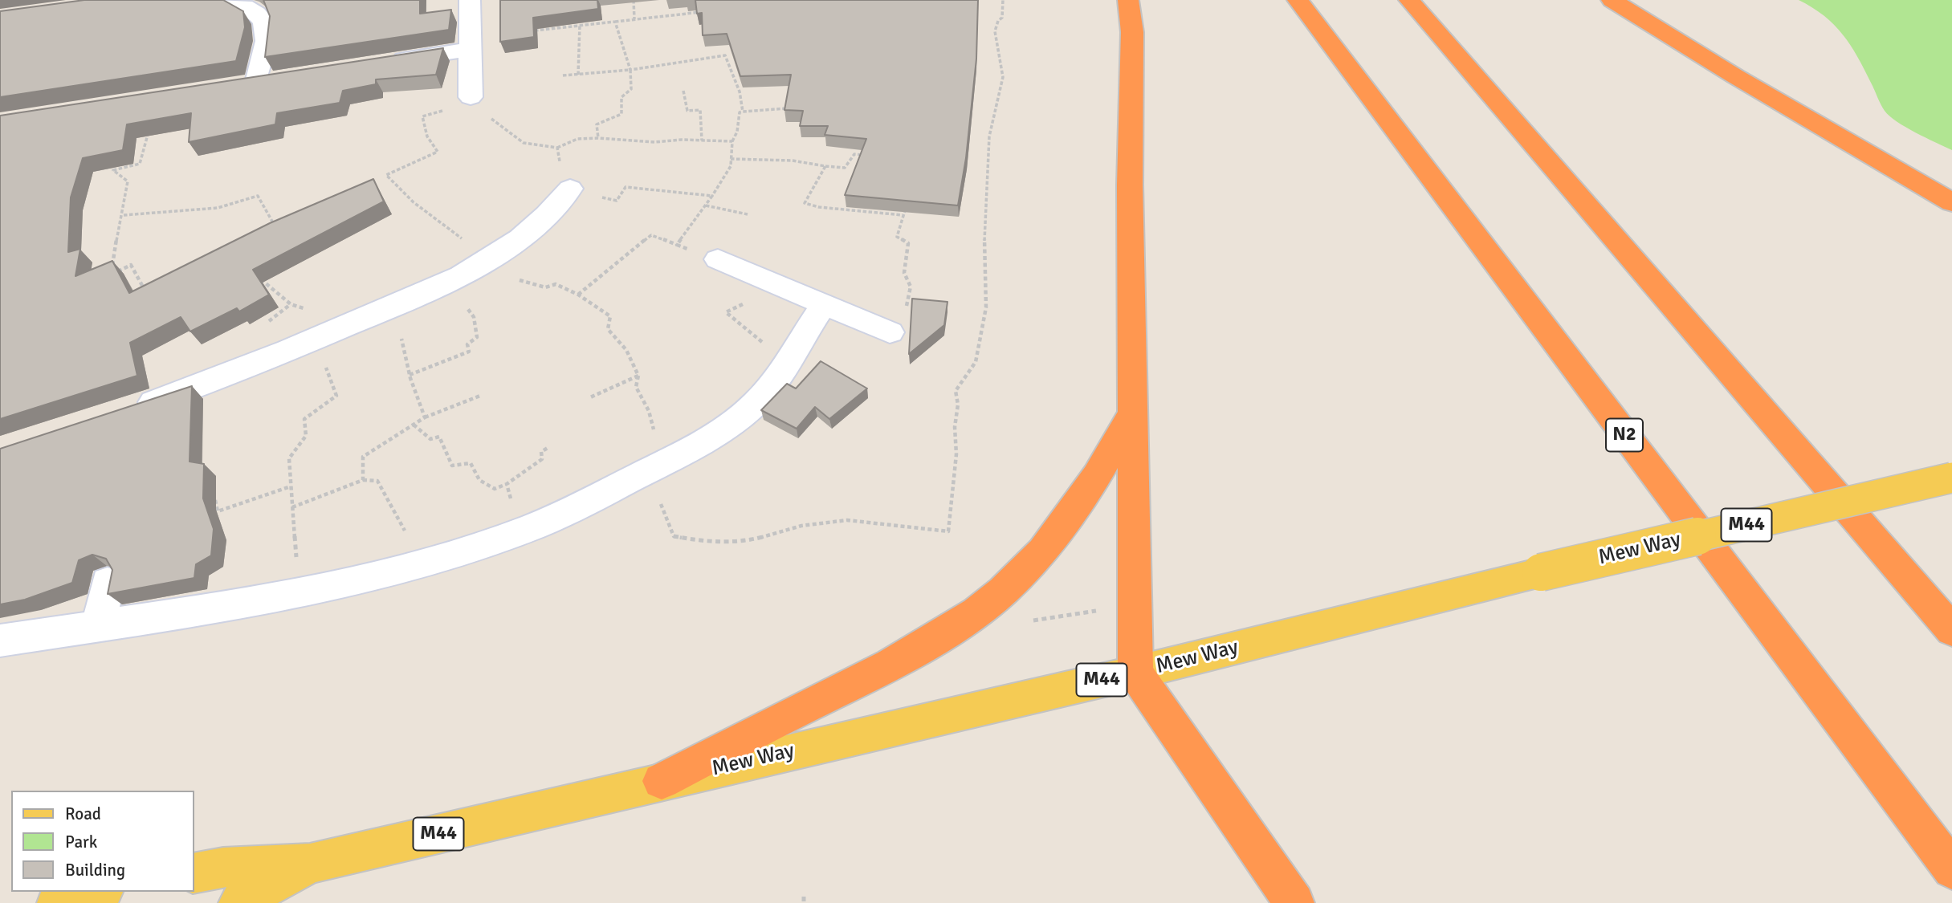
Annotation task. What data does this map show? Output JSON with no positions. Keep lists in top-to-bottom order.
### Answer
{
  "streets": {
    "highway": ["N2"],
    "main road": ["M44", "Mew Way"]
  },
  "legend": ["Road", "Park", "Building"]
}
